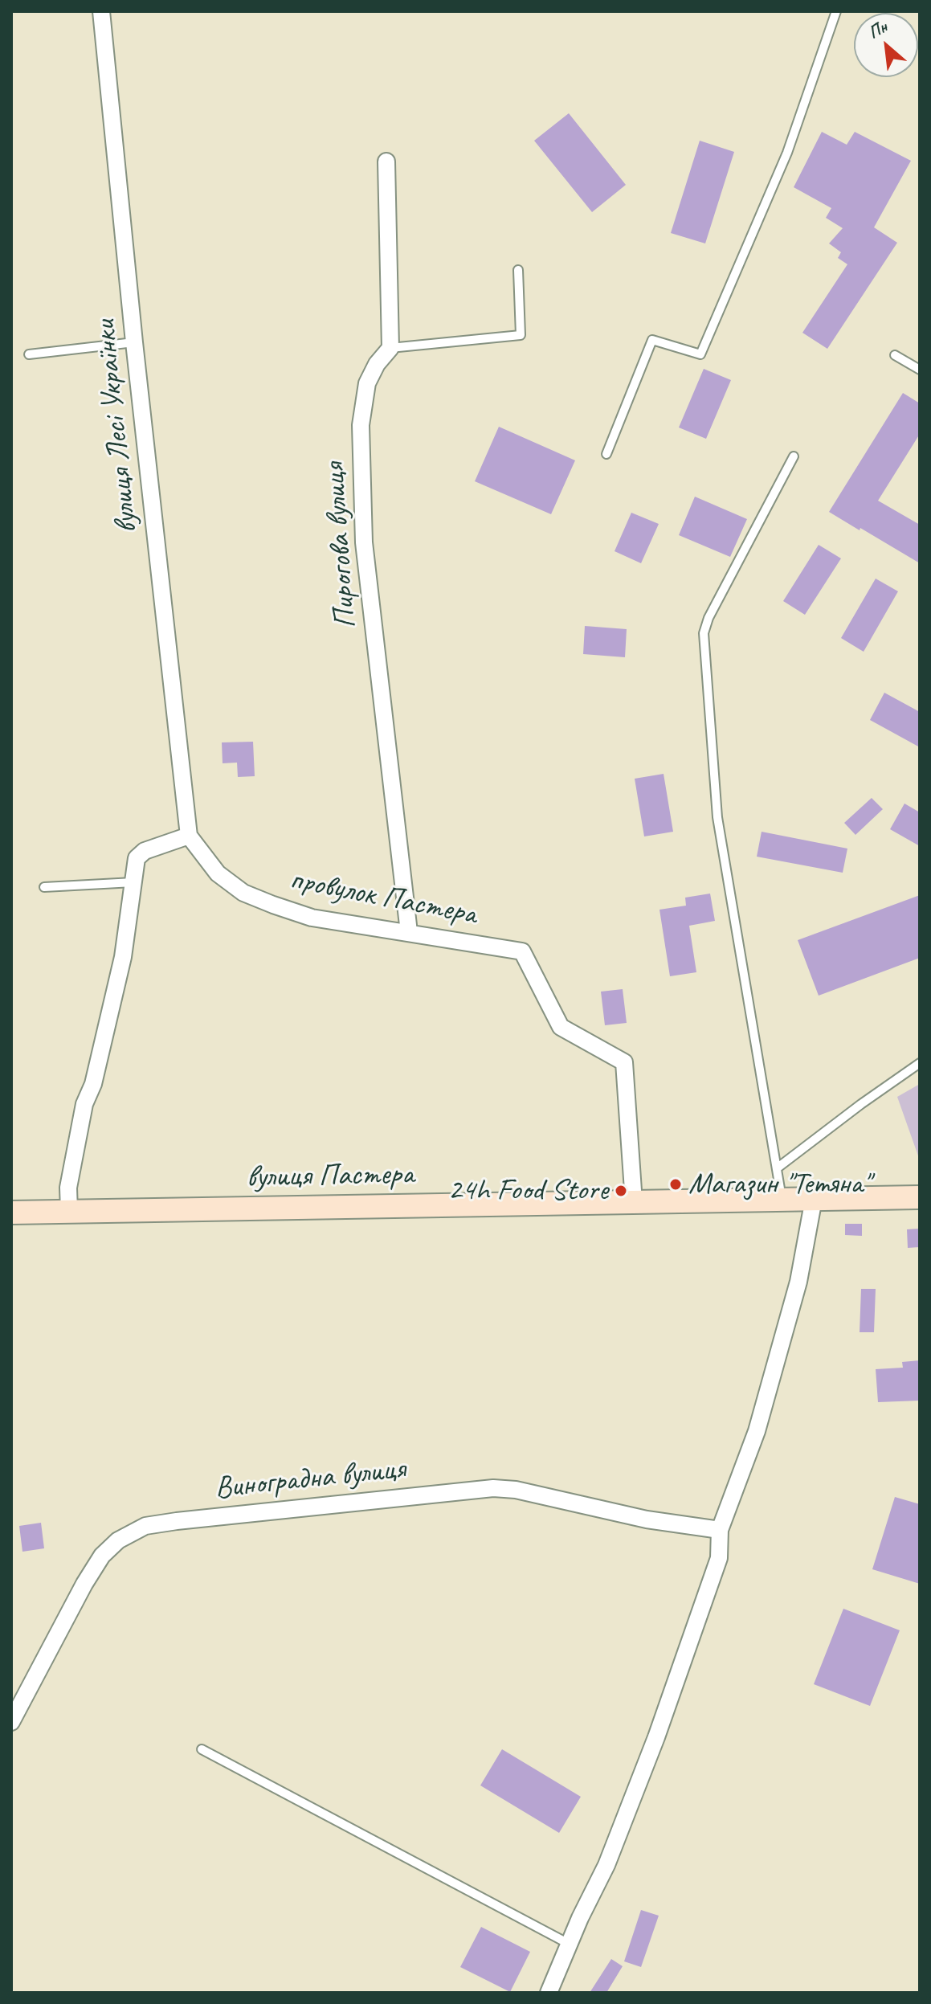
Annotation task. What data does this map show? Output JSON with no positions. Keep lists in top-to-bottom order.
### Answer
{
  "streets": {
    "street": [
      "вулиця Лесі Українки",
      "Пирогова вулиця",
      "провулок Пастера",
      "вулиця Пастера",
      "Виноградна вулиця"
    ]
  },
  "crossings": [
    ["вулиця Лесі Українки", "провулок Пастера"],
    ["Пирогова вулиця", "провулок Пастера"],
    ["провулок Пастера", "вулиця Пастера"]
  ],
  "places": ["Магазин \"Тетяна\"", "24h Food Store"],
  "north": "top left"
}
